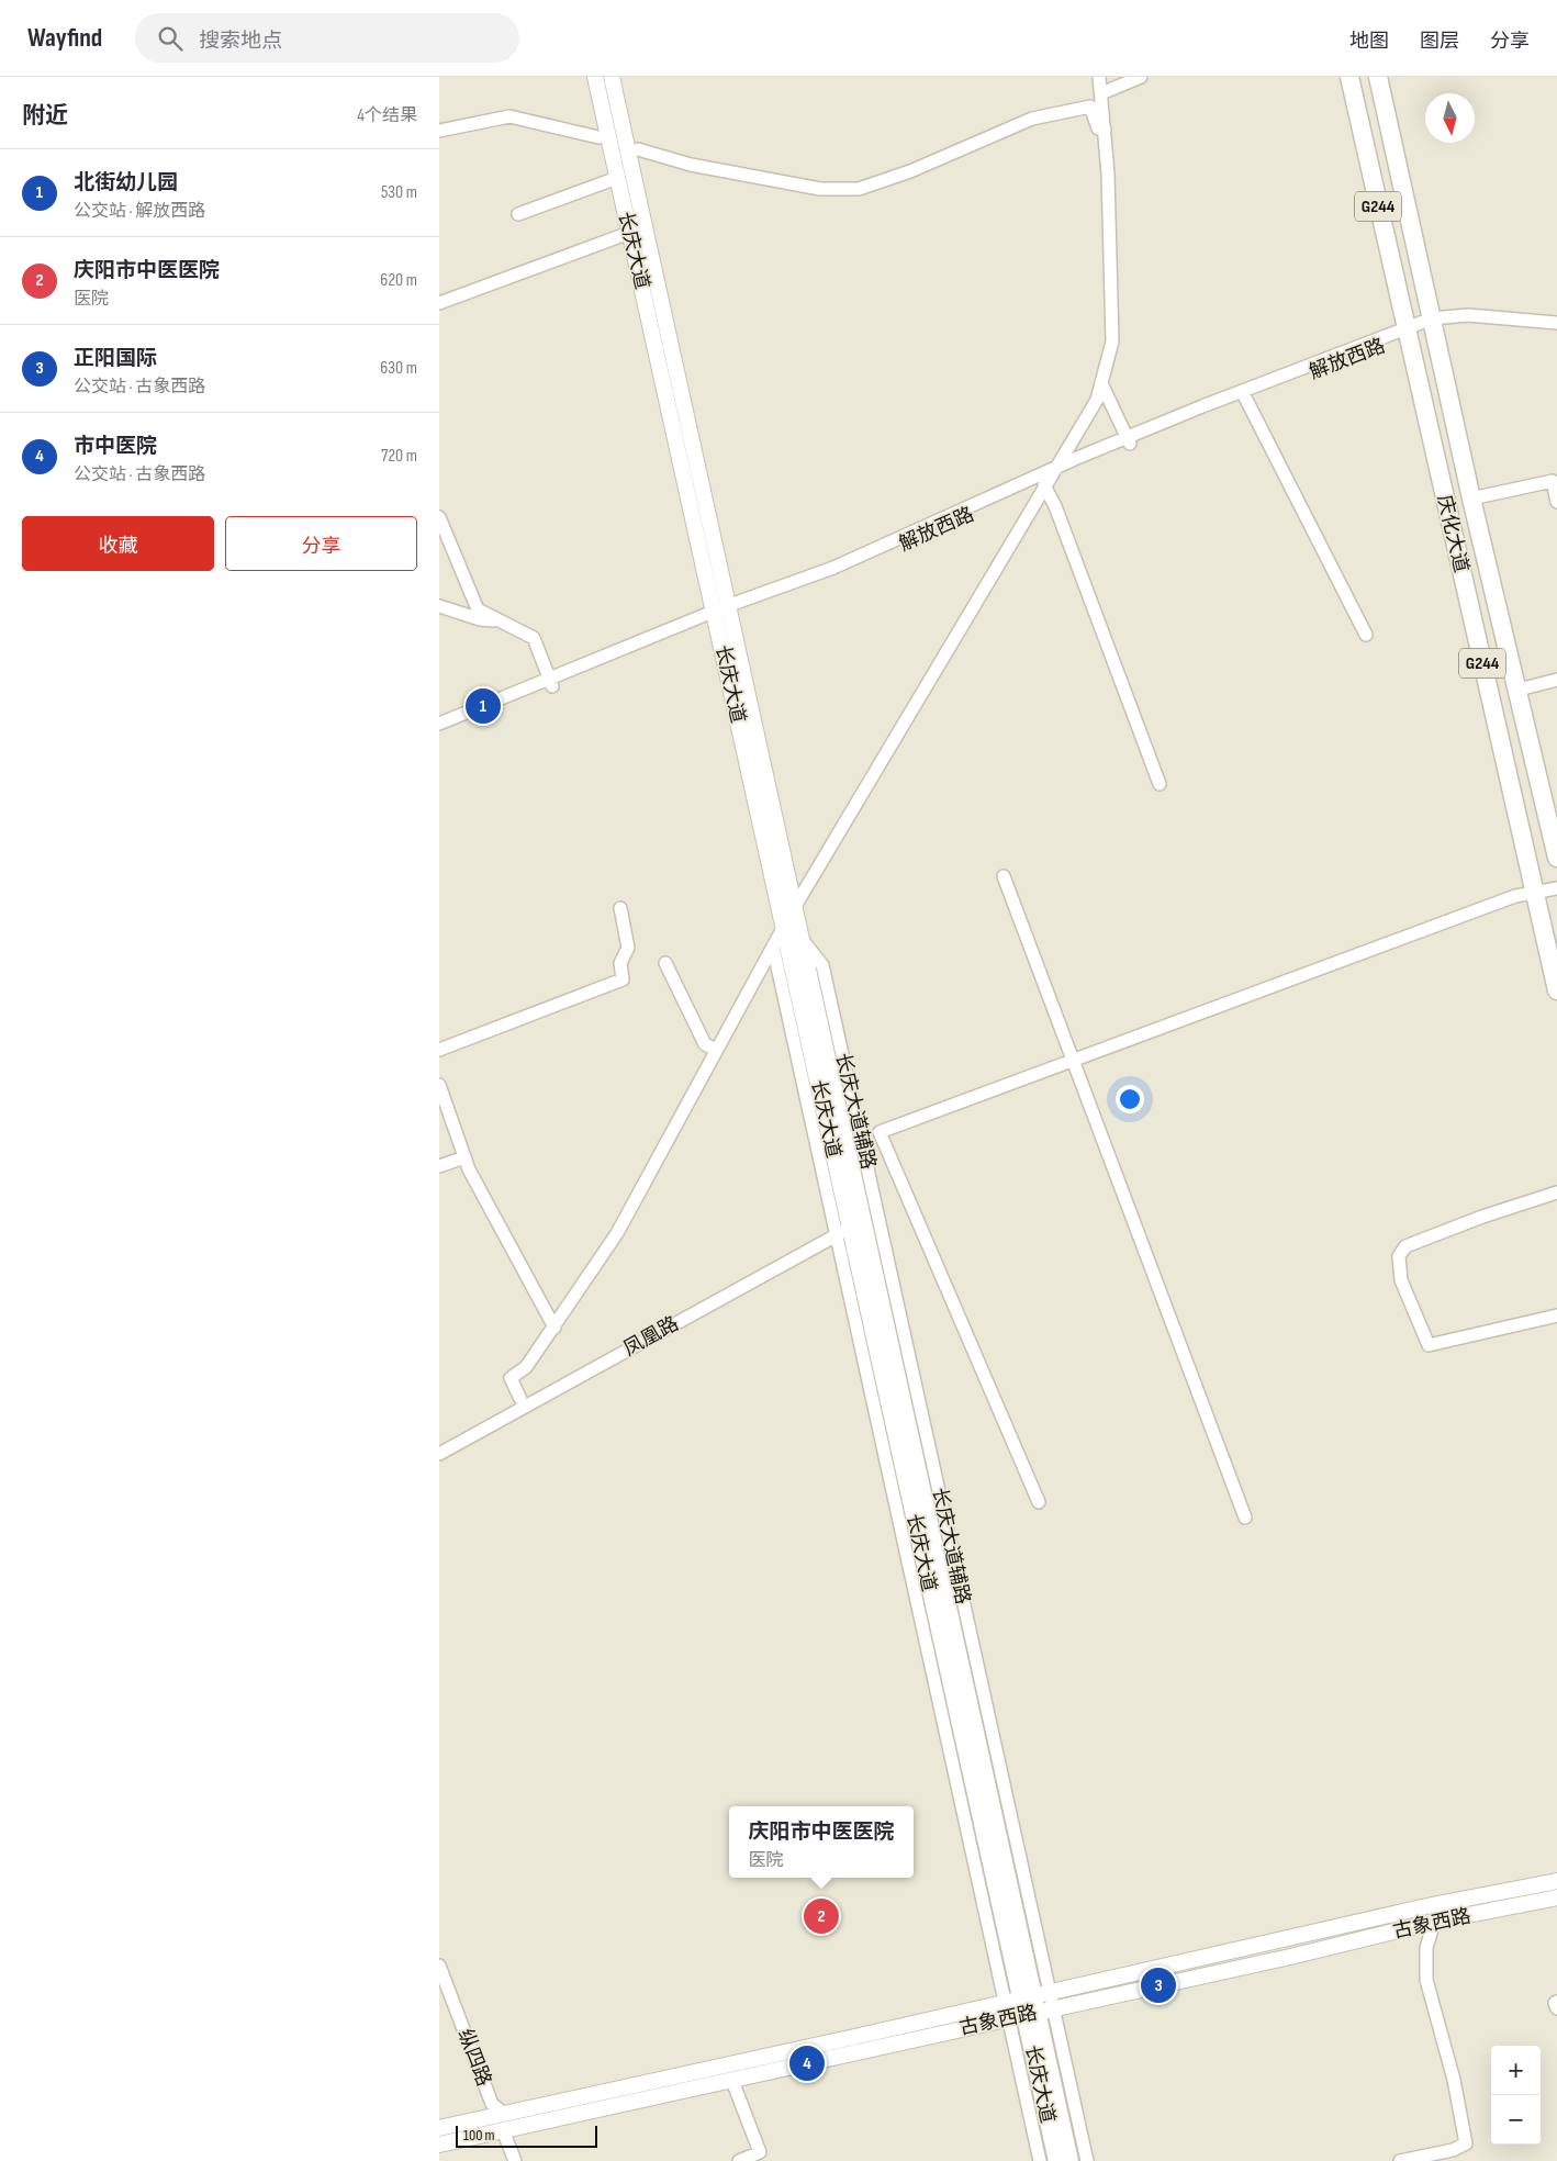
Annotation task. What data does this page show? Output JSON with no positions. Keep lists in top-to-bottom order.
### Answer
{
  "streets": {
    "highway": ["G244", "庆化大道"],
    "main road": ["长庆大道", "古象西路"],
    "street": [
      "解放西路",
      "长庆大道辅路",
      "凤凰路",
      "纵四路"
    ]
  },
  "crossings": [
    ["长庆大道", "解放西路"],
    ["长庆大道", "长庆大道辅路"],
    ["长庆大道", "凤凰路"],
    ["长庆大道", "古象西路"],
    ["解放西路", "庆化大道"],
    ["长庆大道辅路", "古象西路"],
    ["古象西路", "纵四路"]
  ],
  "scale_bar": "100 m",
  "north": "bottom",
  "page": {
    "header": "Wayfind",
    "search": "搜索地点",
    "nav": ["地图", "图层", "分享"],
    "heading": ["附近", "4个结果"],
    "list": [
      {
        "mark": "1",
        "name": "北街幼儿园",
        "note": "公交站 · 解放西路",
        "value": "530 m"
      },
      {
        "mark": "2",
        "name": "庆阳市中医医院",
        "note": "医院",
        "value": "620 m"
      },
      {
        "mark": "3",
        "name": "正阳国际",
        "note": "公交站 · 古象西路",
        "value": "630 m"
      },
      {
        "mark": "4",
        "name": "市中医院",
        "note": "公交站 · 古象西路",
        "value": "720 m"
      }
    ],
    "buttons": ["收藏", "分享"],
    "pins": [
      "1",
      "2",
      "3",
      "4"
    ],
    "popup": ["庆阳市中医医院", "医院"],
    "map_buttons": ["+", "−"],
    "scale": "100 m"
  }
}
